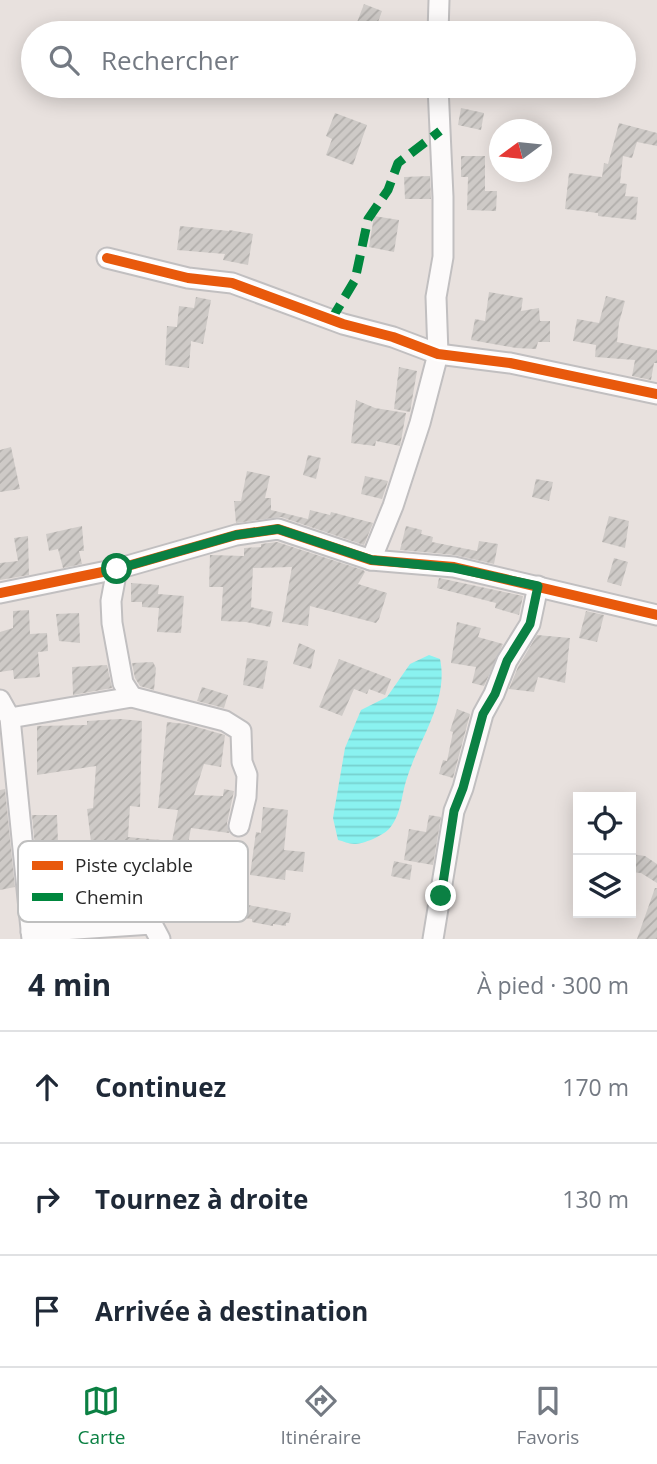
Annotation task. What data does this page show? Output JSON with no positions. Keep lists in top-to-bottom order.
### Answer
{
  "legend": ["Piste cyclable", "Chemin"],
  "north": "left",
  "page": {
    "search": "Rechercher",
    "heading": ["4 min", "À pied · 300 m"],
    "list": [
      ["Continuez", "170 m"],
      ["Tournez à droite", "130 m"],
      "Arrivée à destination"
    ],
    "nav": ["Carte", "Itinéraire", "Favoris"]
  }
}
